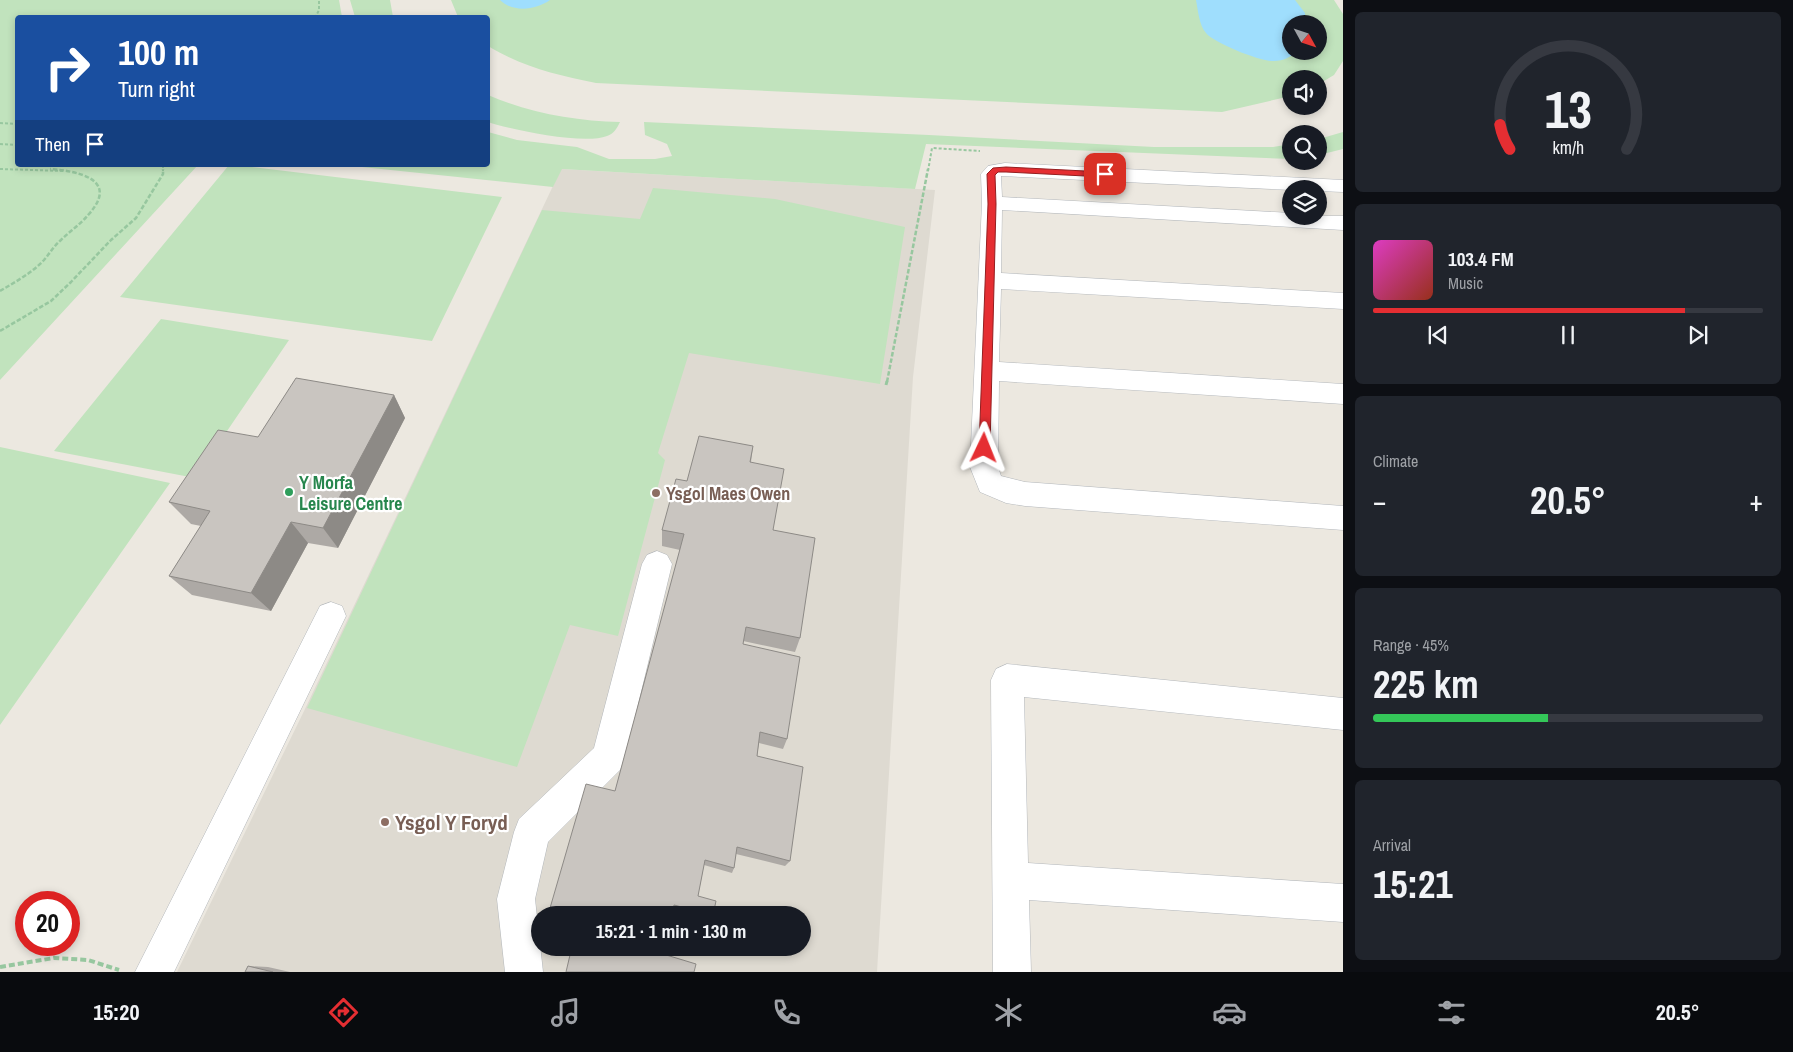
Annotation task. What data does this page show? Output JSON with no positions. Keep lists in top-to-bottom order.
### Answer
{
  "places": ["Y Morfa Leisure Centre", "Ysgol Maes Owen", "Ysgol Y Foryd"],
  "north": "bottom right",
  "page": {
    "turn": ["100 m", "Turn right"],
    "then": "Then",
    "song": ["103.4 FM", "Music"],
    "tile": [
      "Climate",
      ["Range · 45%", "225 km"],
      ["Arrival", "15:21"]
    ],
    "heat": ["−", "20.5°", "+"],
    "limit": "20",
    "trip": "15:21 · 1 min · 130 m",
    "tabs": ["15:20", "20.5°"],
    "gauge": ["13", "km/h"]
  }
}
